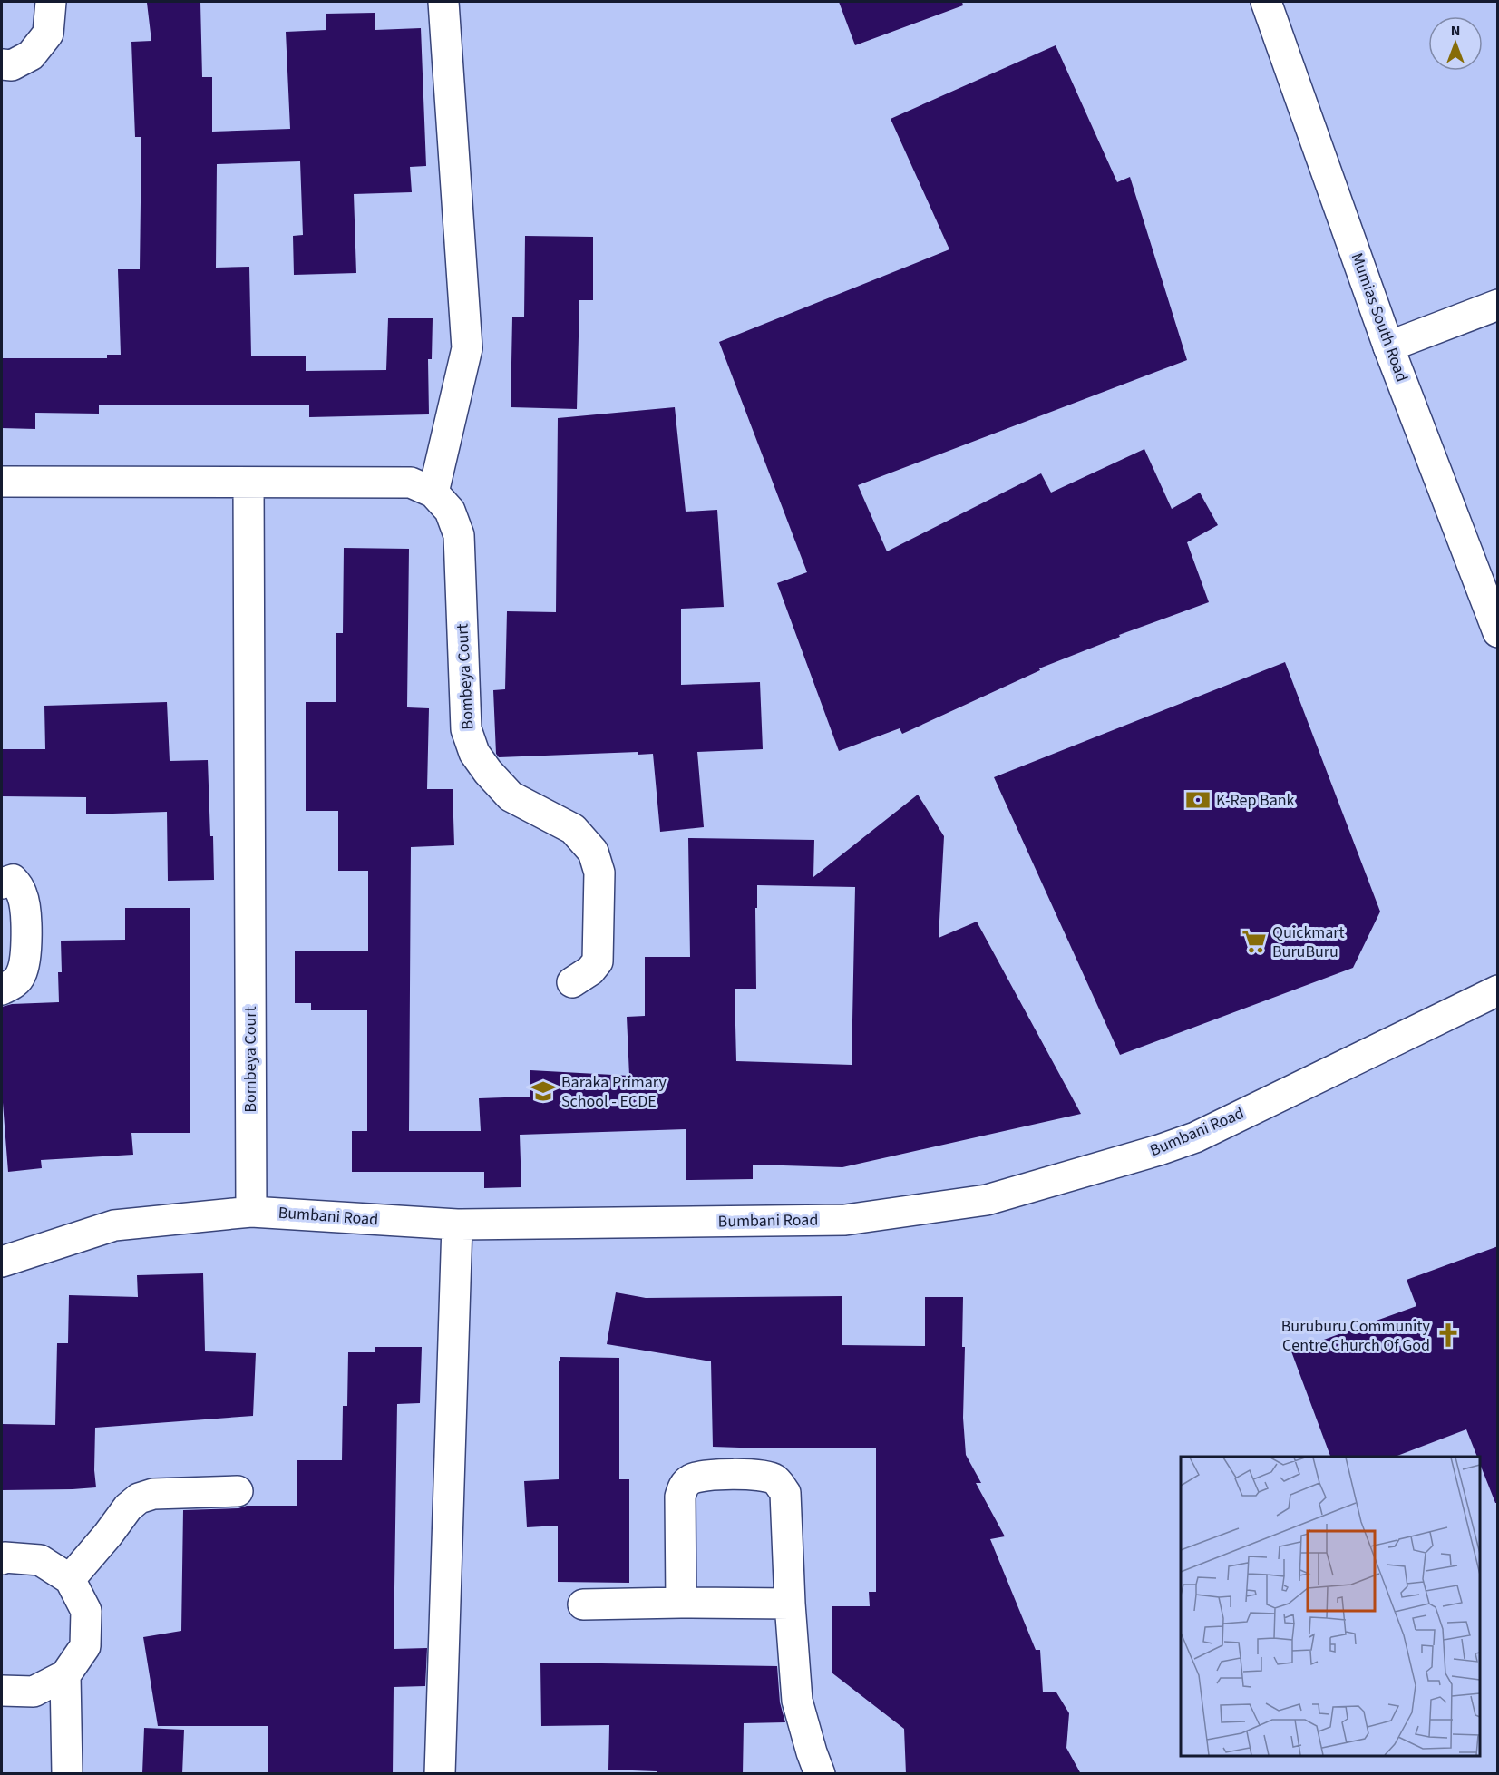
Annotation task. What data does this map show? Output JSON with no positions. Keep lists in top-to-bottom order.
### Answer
{
  "streets": {
    "street": ["Mumias South Road", "Bombeya Court", "Bumbani Road"]
  },
  "crossings": [
    ["Bombeya Court", "Bumbani Road"]
  ],
  "places": {
    "bank": ["K-Rep Bank"],
    "supermarket": ["Quickmart BuruBuru"],
    "school or university": ["Baraka Primary School - ECDE"],
    "church": ["Buruburu Community Centre Church Of God"]
  },
  "north": "top"
}
